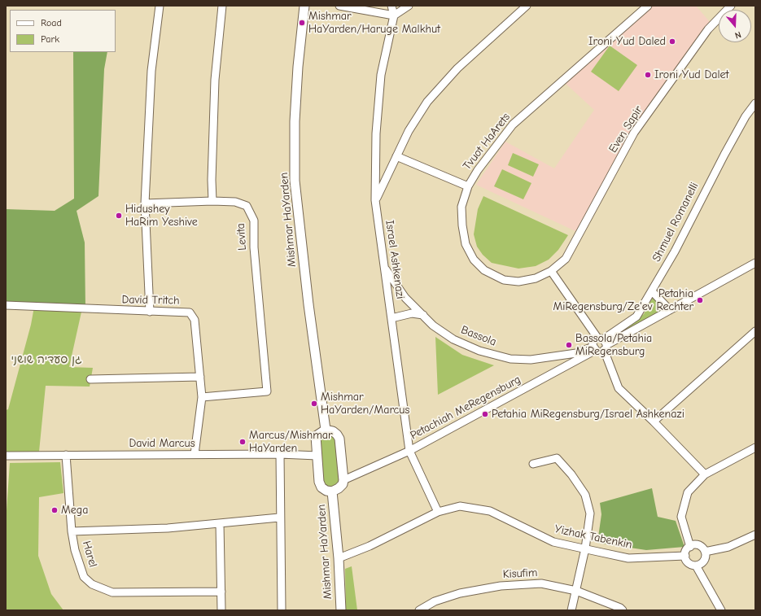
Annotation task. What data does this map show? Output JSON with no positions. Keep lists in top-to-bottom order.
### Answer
{
  "streets": {
    "street": [
      "Even Sapir",
      "Tvuot HaArets",
      "Mishmar HaYarden",
      "Shmuel Romanelli",
      "Levita",
      "Israel Ashkenazi",
      "David Tritch",
      "Bassola",
      "Petachiah MeRegensburg",
      "David Marcus",
      "Yizhak Tabenkin",
      "Harel",
      "Kisufim"
    ]
  },
  "crossings": [
    ["Even Sapir", "Tvuot HaArets"],
    ["Mishmar HaYarden", "Yizhak Tabenkin"],
    ["Shmuel Romanelli", "Bassola"],
    ["Shmuel Romanelli", "Petachiah MeRegensburg"],
    ["Levita", "David Tritch"],
    ["Israel Ashkenazi", "Bassola"],
    ["Israel Ashkenazi", "Petachiah MeRegensburg"],
    ["Israel Ashkenazi", "Yizhak Tabenkin"],
    ["David Tritch", "David Marcus"],
    ["Bassola", "Petachiah MeRegensburg"],
    ["David Marcus", "Harel"]
  ],
  "parks": ["גן סעדיה שושני"],
  "places": [
    "Mishmar HaYarden/Haruge Malkhut",
    "Ironi Yud Daled",
    "Ironi Yud Dalet",
    "Hidushey HaRim Yeshive",
    "Petahia MiRegensburg/Ze'ev Rechter",
    "Bassola/Petahia MiRegensburg",
    "Mishmar HaYarden/Marcus",
    "Petahia MiRegensburg/Israel Ashkenazi",
    "Marcus/Mishmar HaYarden",
    "Mega"
  ],
  "legend": ["Road", "Park"],
  "north": "bottom"
}
